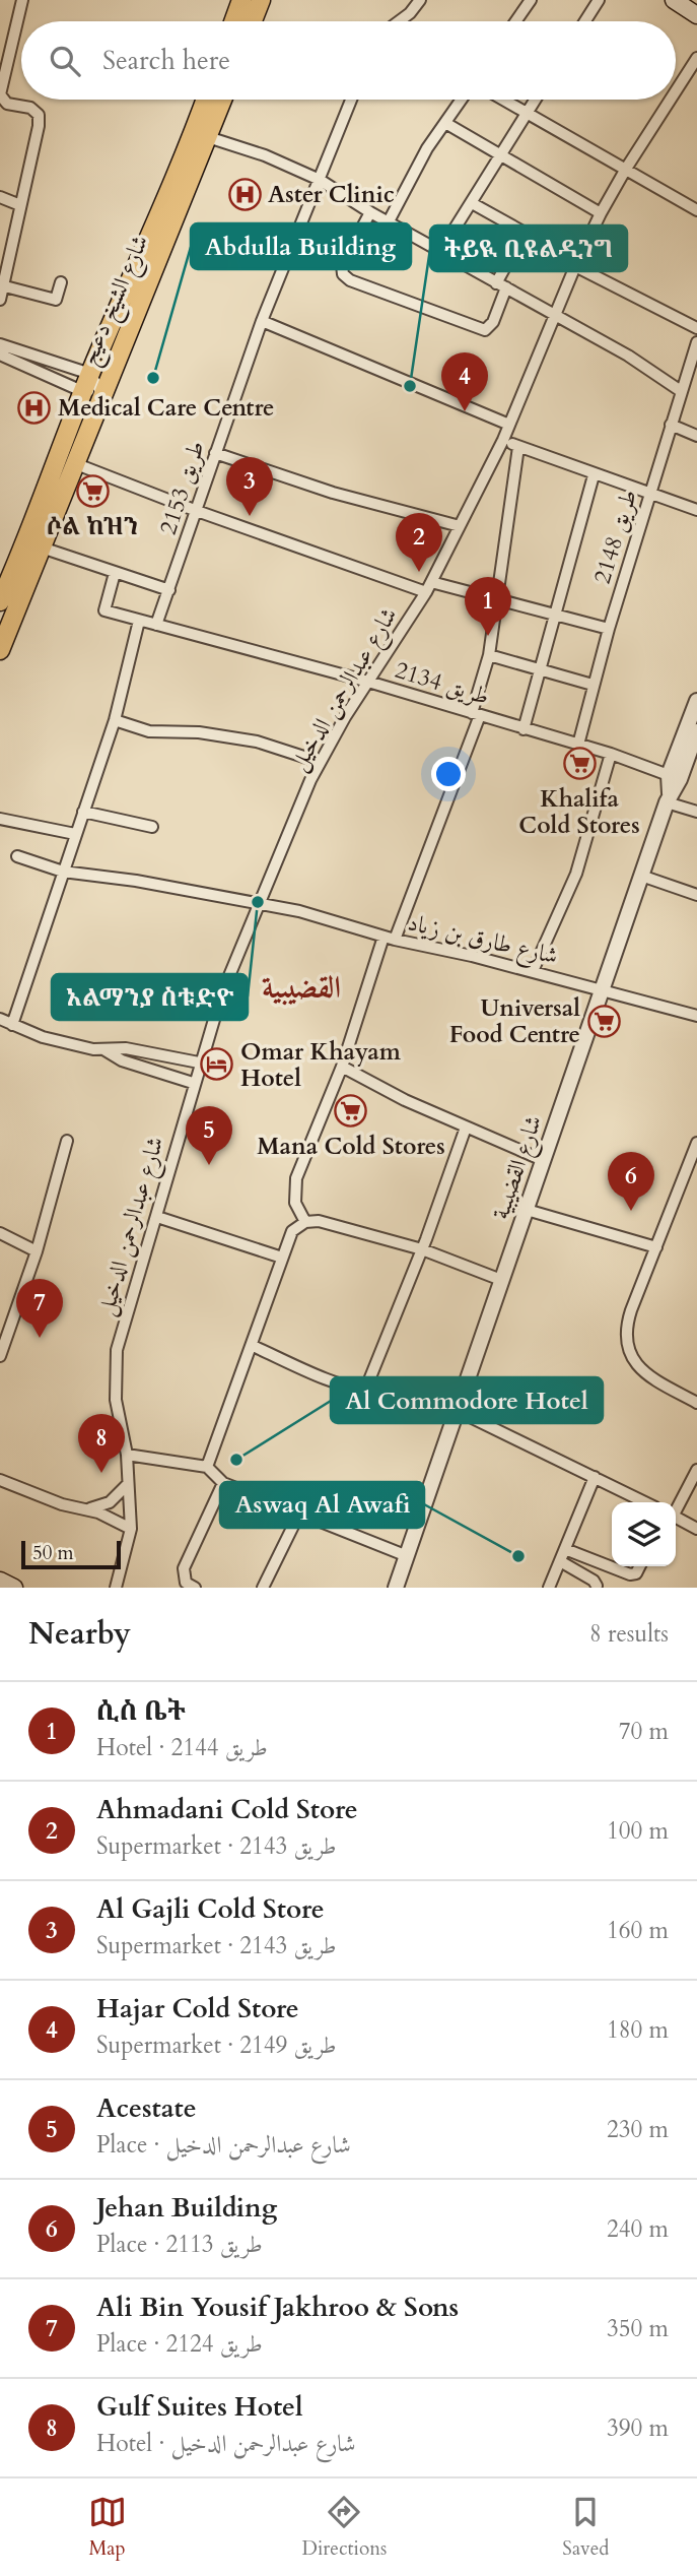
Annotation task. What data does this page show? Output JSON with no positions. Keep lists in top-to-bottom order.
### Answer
{
  "streets": {
    "main road": ["شارع الشيخ دعيج"],
    "street": [
      "طريق 2153",
      "طريق 2148",
      "طريق 2134",
      "شارع عبدالرحمن الدخيل",
      "شارع طارق بن زياد",
      "شارع القضيبية"
    ]
  },
  "crossings": [
    ["طريق 2153", "طريق 2134"],
    ["طريق 2148", "طريق 2134"],
    ["طريق 2134", "شارع عبدالرحمن الدخيل"],
    ["طريق 2134", "شارع القضيبية"],
    ["شارع عبدالرحمن الدخيل", "شارع طارق بن زياد"],
    ["شارع طارق بن زياد", "شارع القضيبية"]
  ],
  "districts": ["القضيبية"],
  "places": {
    "hospital": ["Aster Clinic", "Medical Care Centre"],
    "other": [
      "Abdulla Building",
      "ትይዪ ቢዩልዲንግ",
      "አልማንያ ስቱድዮ",
      "Al Commodore Hotel",
      "Aswaq Al Awafi"
    ],
    "supermarket": [
      "ሶል ከዝን",
      "Khalifa Cold Stores",
      "Universal Food Centre",
      "Mana Cold Stores"
    ],
    "hotel": ["Omar Khayam Hotel"]
  },
  "scale_bar": "50 m",
  "page": {
    "search": "Search here",
    "pins": [
      "4",
      "3",
      "2",
      "1",
      "5",
      "6",
      "7",
      "8"
    ],
    "scale": "50 m",
    "heading": ["Nearby", "8 results"],
    "list": [
      {
        "mark": "1",
        "name": "ሲስ ቤት",
        "note": "Hotel · طريق 2144",
        "value": "70 m"
      },
      {
        "mark": "2",
        "name": "Ahmadani Cold Store",
        "note": "Supermarket · طريق 2143",
        "value": "100 m"
      },
      {
        "mark": "3",
        "name": "Al Gajli Cold Store",
        "note": "Supermarket · طريق 2143",
        "value": "160 m"
      },
      {
        "mark": "4",
        "name": "Hajar Cold Store",
        "note": "Supermarket · طريق 2149",
        "value": "180 m"
      },
      {
        "mark": "5",
        "name": "Acestate",
        "note": "Place · شارع عبدالرحمن الدخيل",
        "value": "230 m"
      },
      {
        "mark": "6",
        "name": "Jehan Building",
        "note": "Place · طريق 2113",
        "value": "240 m"
      },
      {
        "mark": "7",
        "name": "Ali Bin Yousif Jakhroo & Sons",
        "note": "Place · طريق 2124",
        "value": "350 m"
      },
      {
        "mark": "8",
        "name": "Gulf Suites Hotel",
        "note": "Hotel · شارع عبدالرحمن الدخيل",
        "value": "390 m"
      }
    ],
    "nav": ["Map", "Directions", "Saved"]
  }
}
